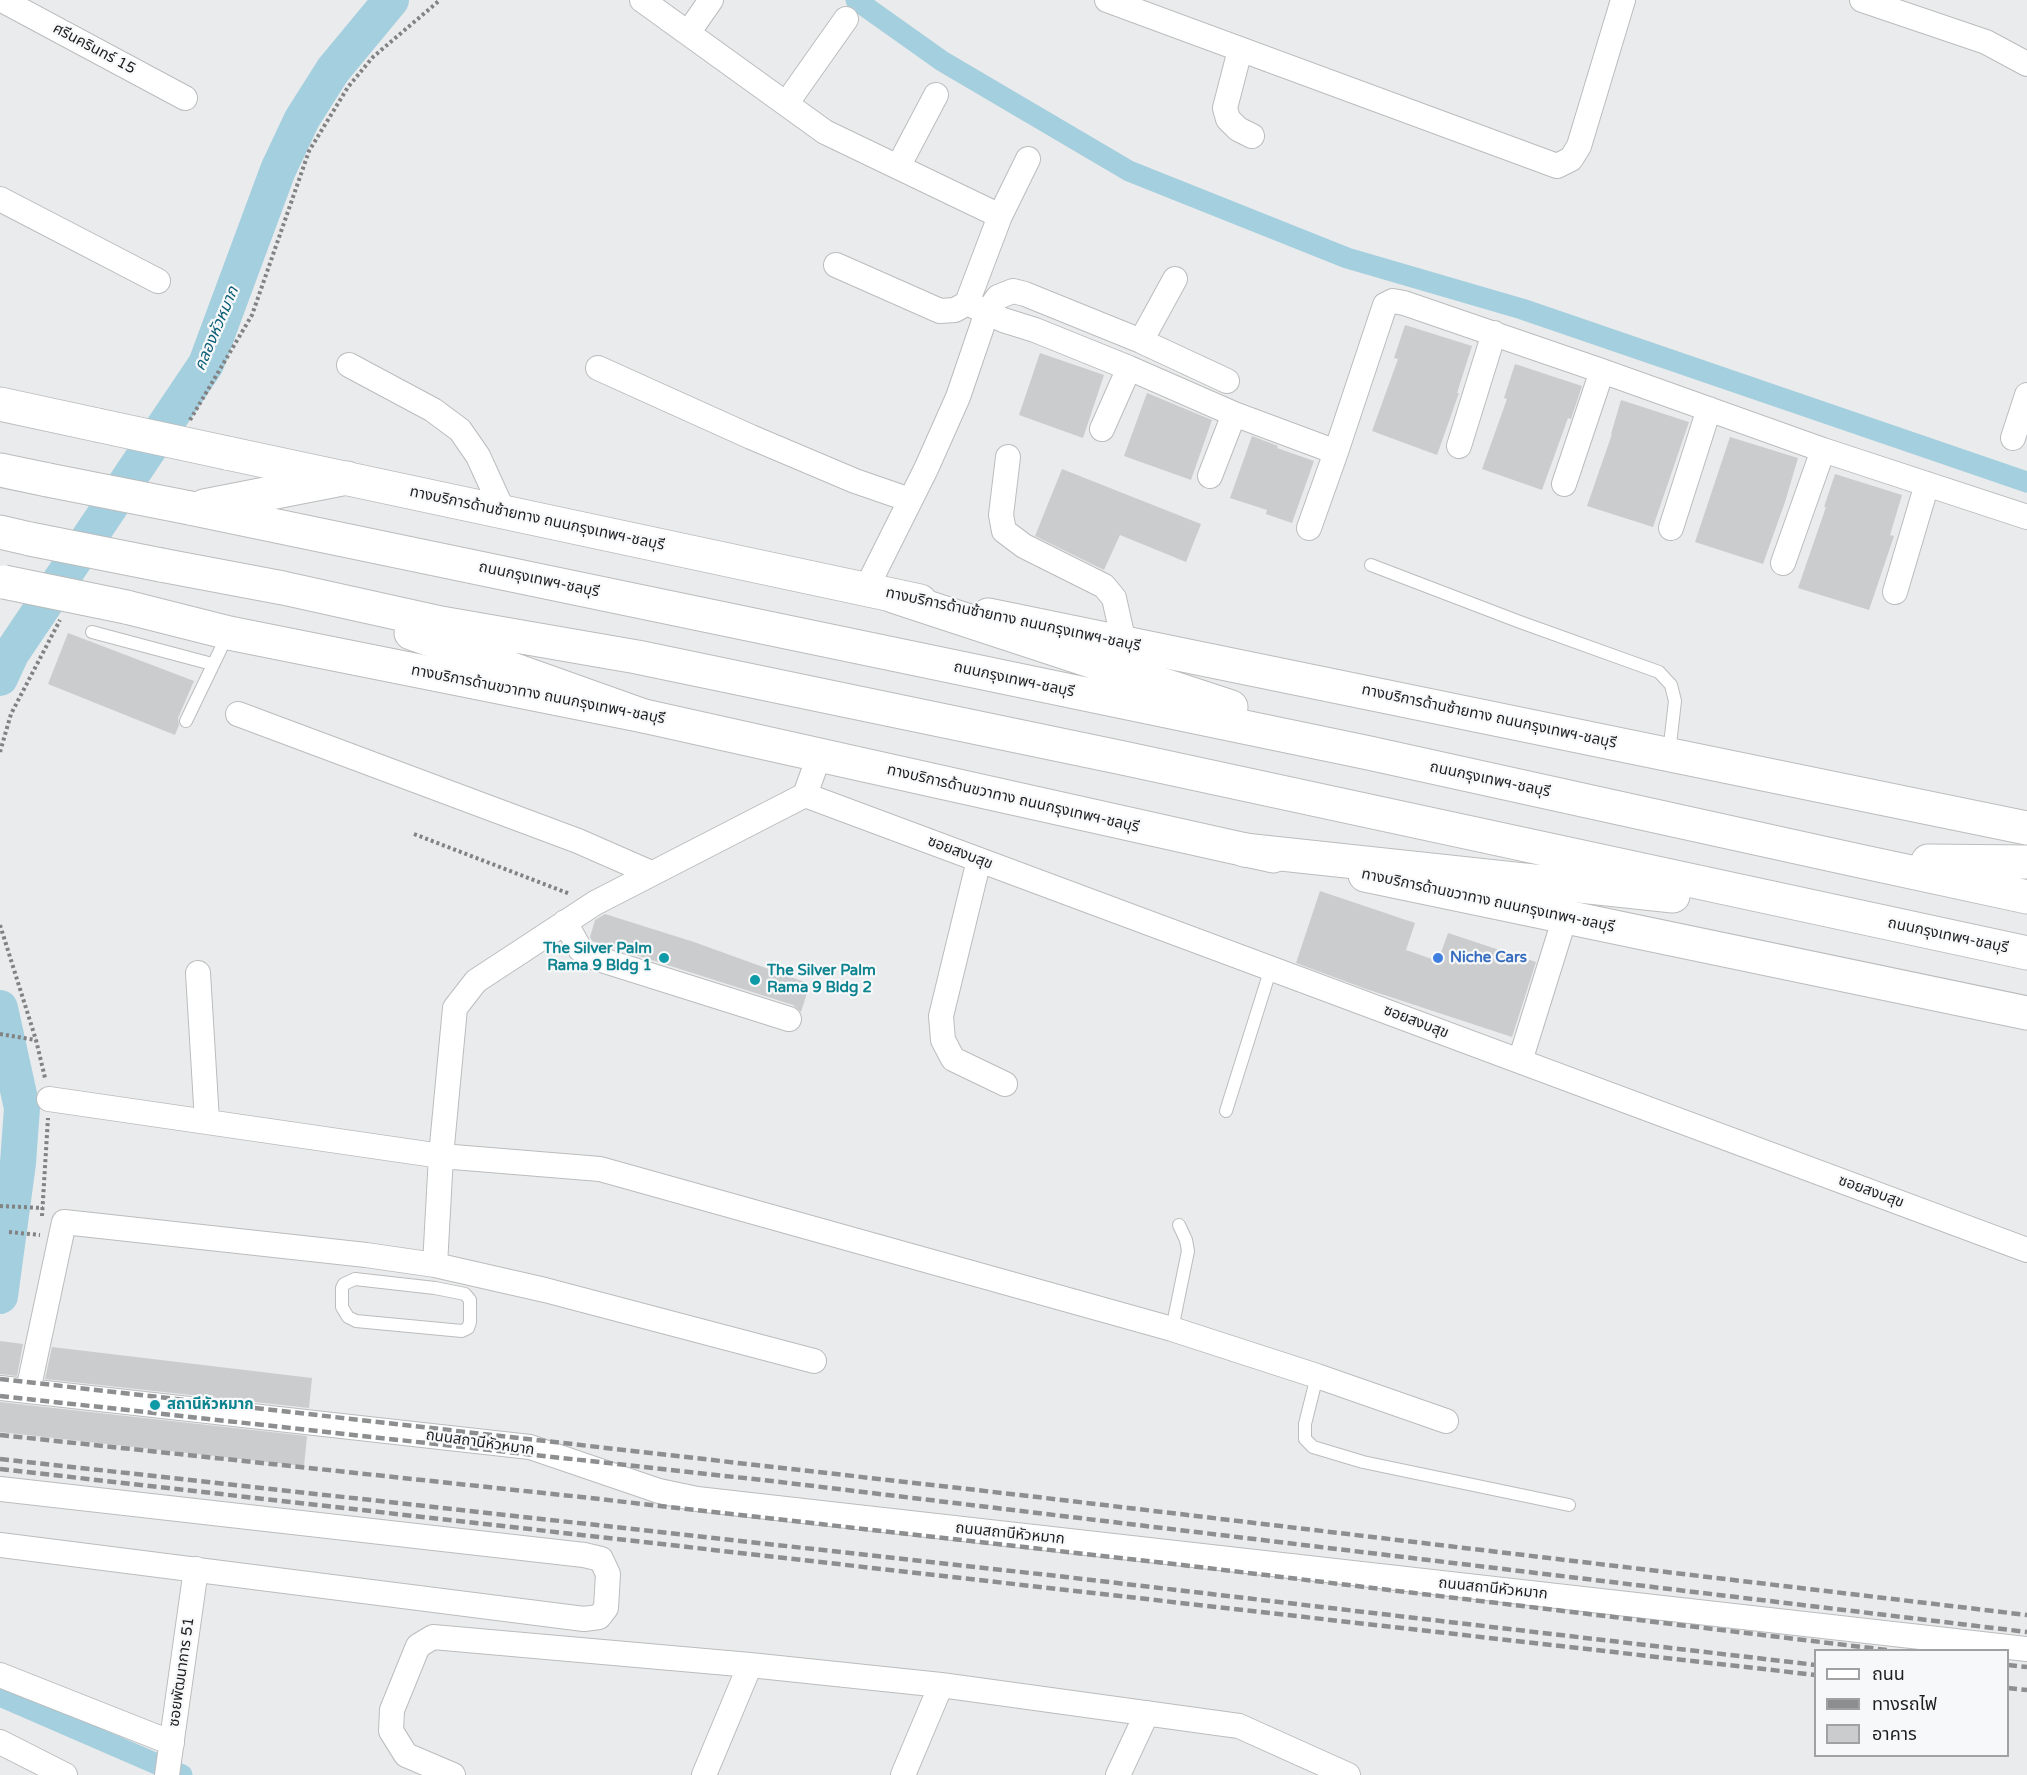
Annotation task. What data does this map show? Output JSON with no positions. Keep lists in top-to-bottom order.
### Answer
{
  "streets": {
    "main road": ["ทางบริการด้านซ้ายทาง ถนนกรุงเทพฯ-ชลบุรี", "ถนนกรุงเทพฯ-ชลบุรี", "ทางบริการด้านขวาทาง ถนนกรุงเทพฯ-ชลบุรี"],
    "street": [
      "ศรีนครินทร์ 15",
      "ซอยสงบสุข",
      "ถนนสถานีหัวหมาก",
      "ซอยพัฒนาการ 51"
    ]
  },
  "water": ["คลองหัวหมาก"],
  "places": [
    "The Silver Palm Rama 9 Bldg 1",
    "Niche Cars",
    "The Silver Palm Rama 9 Bldg 2",
    "สถานีหัวหมาก"
  ],
  "legend": ["ถนน", "ทางรถไฟ", "อาคาร"]
}
